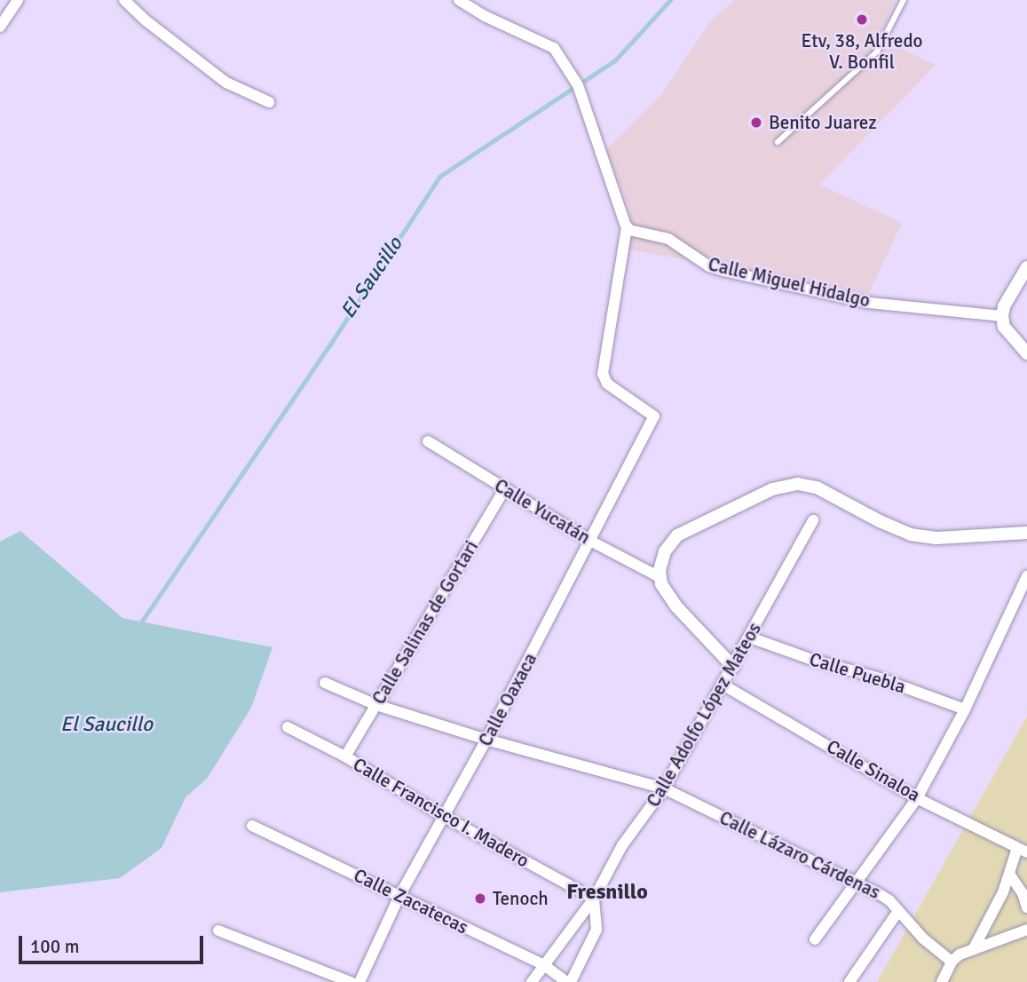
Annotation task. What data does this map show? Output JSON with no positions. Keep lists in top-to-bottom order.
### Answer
{
  "streets": {
    "street": [
      "Calle Miguel Hidalgo",
      "Calle Yucatán",
      "Calle Salinas de Gortari",
      "Calle Puebla",
      "Calle Oaxaca",
      "Calle Adolfo López Mateos",
      "Calle Sinaloa",
      "Calle Francisco I. Madero",
      "Calle Lázaro Cárdenas",
      "Calle Zacatecas"
    ]
  },
  "crossings": [
    ["Calle Miguel Hidalgo", "Calle Oaxaca"],
    ["Calle Yucatán", "Calle Salinas de Gortari"],
    ["Calle Yucatán", "Calle Oaxaca"],
    ["Calle Salinas de Gortari", "Calle Francisco I. Madero"],
    ["Calle Salinas de Gortari", "Calle Lázaro Cárdenas"],
    ["Calle Puebla", "Calle Adolfo López Mateos"],
    ["Calle Oaxaca", "Calle Francisco I. Madero"],
    ["Calle Oaxaca", "Calle Lázaro Cárdenas"],
    ["Calle Oaxaca", "Calle Zacatecas"],
    ["Calle Adolfo López Mateos", "Calle Sinaloa"],
    ["Calle Adolfo López Mateos", "Calle Francisco I. Madero"],
    ["Calle Adolfo López Mateos", "Calle Lázaro Cárdenas"],
    ["Calle Adolfo López Mateos", "Calle Zacatecas"]
  ],
  "districts": ["Fresnillo"],
  "water": ["El Saucillo"],
  "places": ["Etv, 38, Alfredo V. Bonfil", "Benito Juarez", "Tenoch"],
  "scale_bar": "100 m"
}
